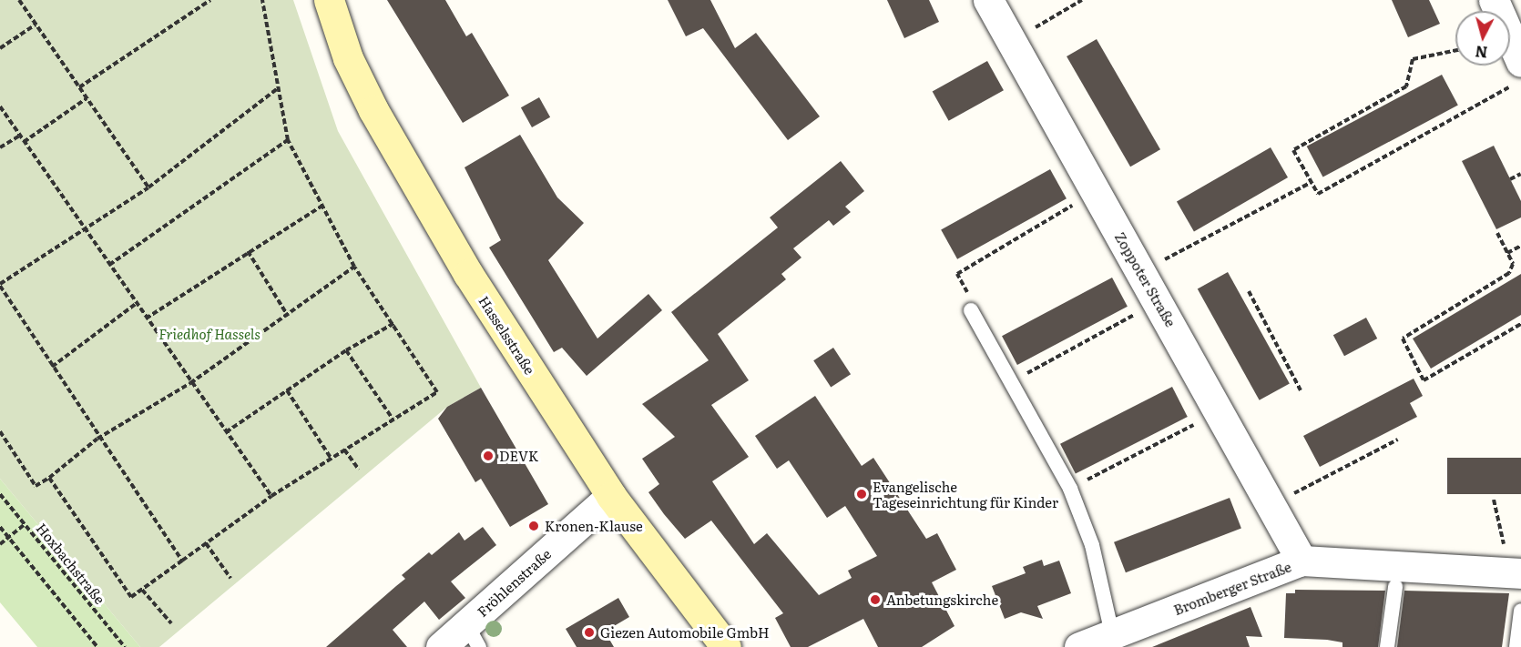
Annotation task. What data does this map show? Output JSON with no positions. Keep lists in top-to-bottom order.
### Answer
{
  "streets": {
    "street": [
      "Zoppoter Straße",
      "Hasselsstraße",
      "Fröhlenstraße",
      "Bromberger Straße"
    ],
    "path": ["Hoxbachstraße"]
  },
  "crossings": [
    ["Zoppoter Straße", "Bromberger Straße"],
    ["Hasselsstraße", "Fröhlenstraße"]
  ],
  "parks": ["Friedhof Hassels"],
  "places": [
    "DEVK",
    "Evangelische Tageseinrichtung für Kinder",
    "Kronen-Klause",
    "Anbetungskirche",
    "Giezen Automobile GmbH"
  ],
  "north": "bottom"
}
